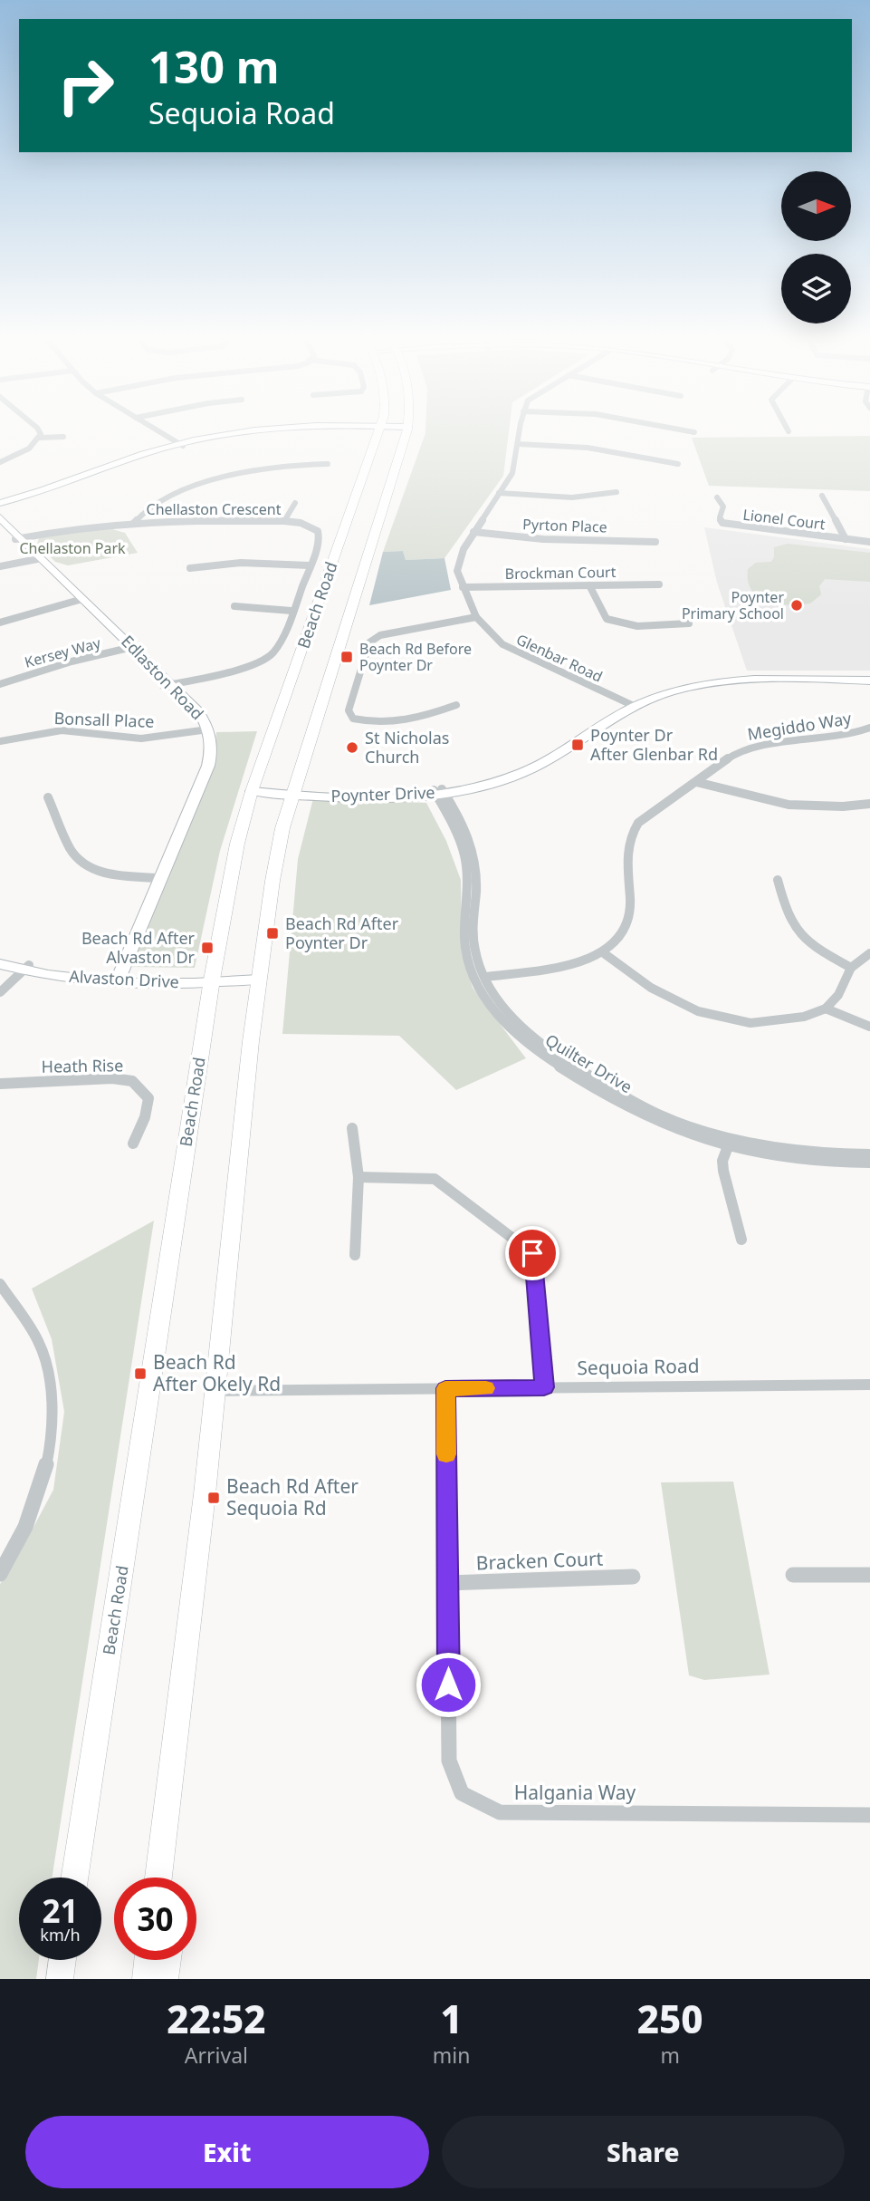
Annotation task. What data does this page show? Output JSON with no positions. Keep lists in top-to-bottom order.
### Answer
{
  "streets": {
    "main road": ["Beach Road"],
    "street": [
      "Chellaston Crescent",
      "Lionel Court",
      "Pyrton Place",
      "Brockman Court",
      "Kersey Way",
      "Glenbar Road",
      "Edlaston Road",
      "Bonsall Place",
      "Megiddo Way",
      "Poynter Drive",
      "Alvaston Drive",
      "Quilter Drive",
      "Heath Rise",
      "Sequoia Road",
      "Bracken Court",
      "Halgania Way"
    ]
  },
  "crossings": [
    ["Chellaston Crescent", "Edlaston Road"],
    ["Pyrton Place", "Glenbar Road"],
    ["Brockman Court", "Glenbar Road"],
    ["Beach Road", "Poynter Drive"],
    ["Beach Road", "Alvaston Drive"],
    ["Beach Road", "Sequoia Road"],
    ["Kersey Way", "Edlaston Road"],
    ["Glenbar Road", "Poynter Drive"],
    ["Edlaston Road", "Bonsall Place"],
    ["Edlaston Road", "Alvaston Drive"],
    ["Poynter Drive", "Quilter Drive"],
    ["Sequoia Road", "Halgania Way"],
    ["Bracken Court", "Halgania Way"]
  ],
  "parks": ["Chellaston Park"],
  "places": {
    "other": ["Poynter Primary School", "St Nicholas Church"],
    "transit": [
      "Beach Rd Before Poynter Dr",
      "Poynter Dr After Glenbar Rd",
      "Beach Rd After Poynter Dr",
      "Beach Rd After Alvaston Dr",
      "Beach Rd After Okely Rd",
      "Beach Rd After Sequoia Rd"
    ]
  },
  "north": "right",
  "page": {
    "turn": ["130 m", "Sequoia Road"],
    "speed": "21 km/h",
    "limit": "30",
    "eta": [
      "22:52",
      "Arrival",
      "1",
      "min",
      "250",
      "m"
    ],
    "buttons": ["Exit", "Share"]
  }
}
